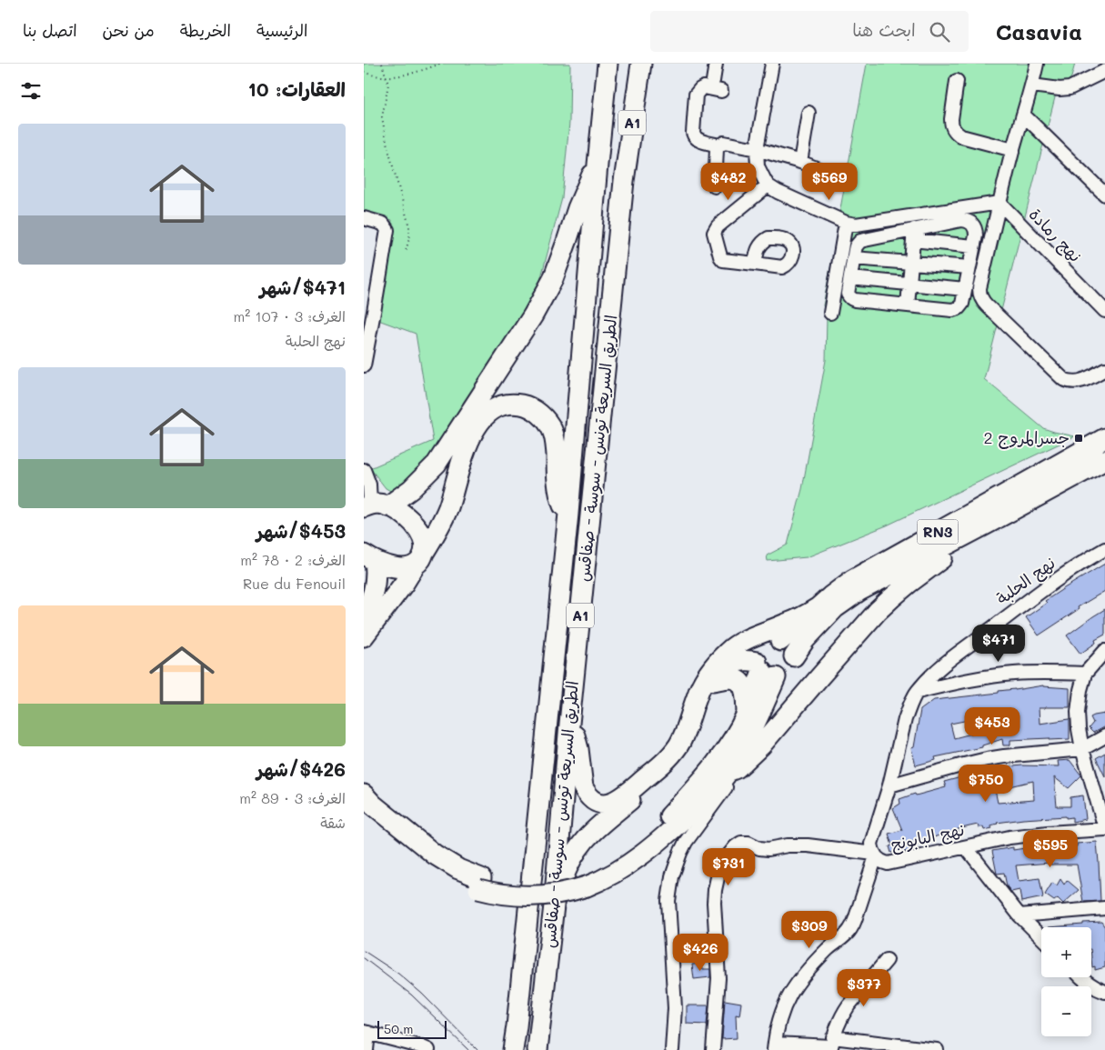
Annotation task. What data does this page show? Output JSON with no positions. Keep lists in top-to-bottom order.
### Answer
{
  "streets": {
    "highway": ["A1", "الطريق السريعة تونس - سوسة - صفاقس", "RN3"],
    "street": ["نهج رمادة", "نهج الحلبة", "نهج البابونج"]
  },
  "crossings": [
    ["نهج الحلبة", "نهج البابونج"]
  ],
  "places": {
    "transit": ["جسرالمروج 2"]
  },
  "scale_bar": "50 m",
  "page": {
    "header": "Casavia",
    "search": "ابحث هنا",
    "nav": [
      "الرئيسية",
      "الخريطة",
      "من نحن",
      "اتصل بنا"
    ],
    "heading": "العقارات: 10",
    "list": [
      {
        "name": "$471/شهر",
        "note": "الغرف: 3 · 107 m² · نهج الحلبة"
      },
      {
        "name": "$453/شهر",
        "note": "الغرف: 2 · 78 m² · Rue du Fenouil"
      },
      {
        "name": "$426/شهر",
        "note": "الغرف: 3 · 89 m² · شقة"
      }
    ],
    "price": [
      "$482",
      "$569",
      "$471",
      "$453",
      "$750",
      "$595",
      "$731",
      "$309",
      "$426",
      "$377"
    ],
    "map_buttons": ["+", "−"],
    "scale": "50 m"
  }
}
